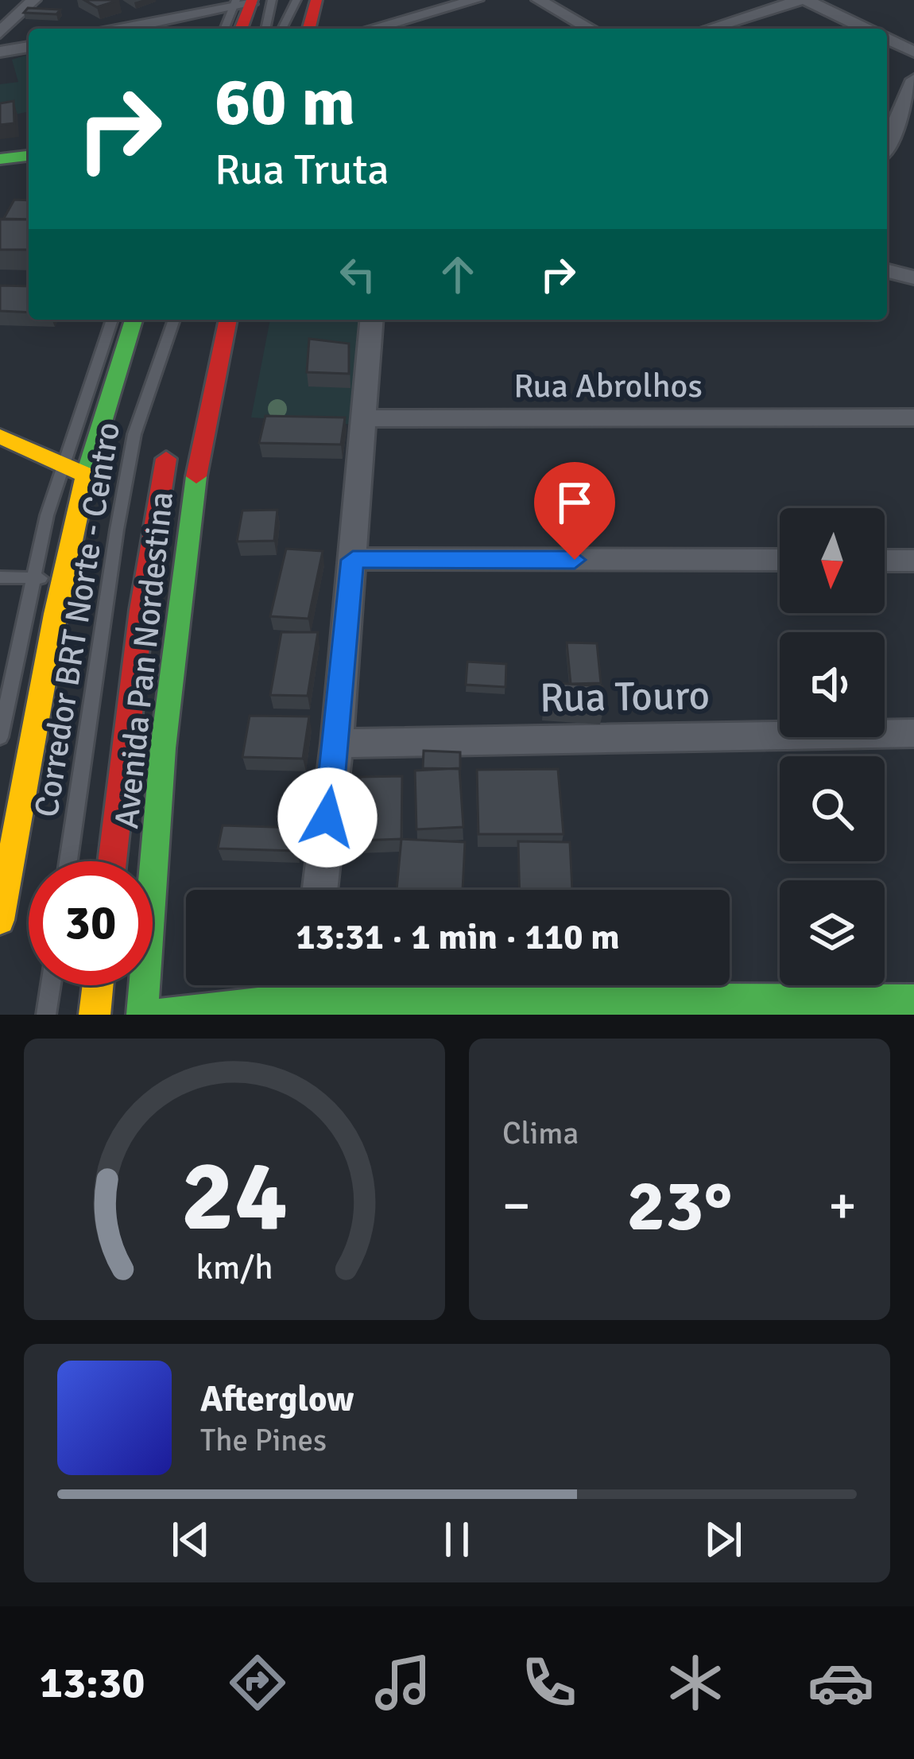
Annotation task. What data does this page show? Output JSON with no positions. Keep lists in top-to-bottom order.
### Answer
{
  "streets": {
    "main road": ["Avenida Pan Nordestina"],
    "street": ["Rua Abrolhos", "Rua Touro"],
    "lane": ["Corredor BRT Norte - Centro"]
  },
  "north": "bottom",
  "page": {
    "turn": ["60 m", "Rua Truta"],
    "limit": "30",
    "trip": "13:31 · 1 min · 110 m",
    "tile": "Clima",
    "heat": ["−", "23°", "+"],
    "song": ["Afterglow", "The Pines"],
    "tabs": "13:30",
    "gauge": ["24", "km/h"]
  }
}
